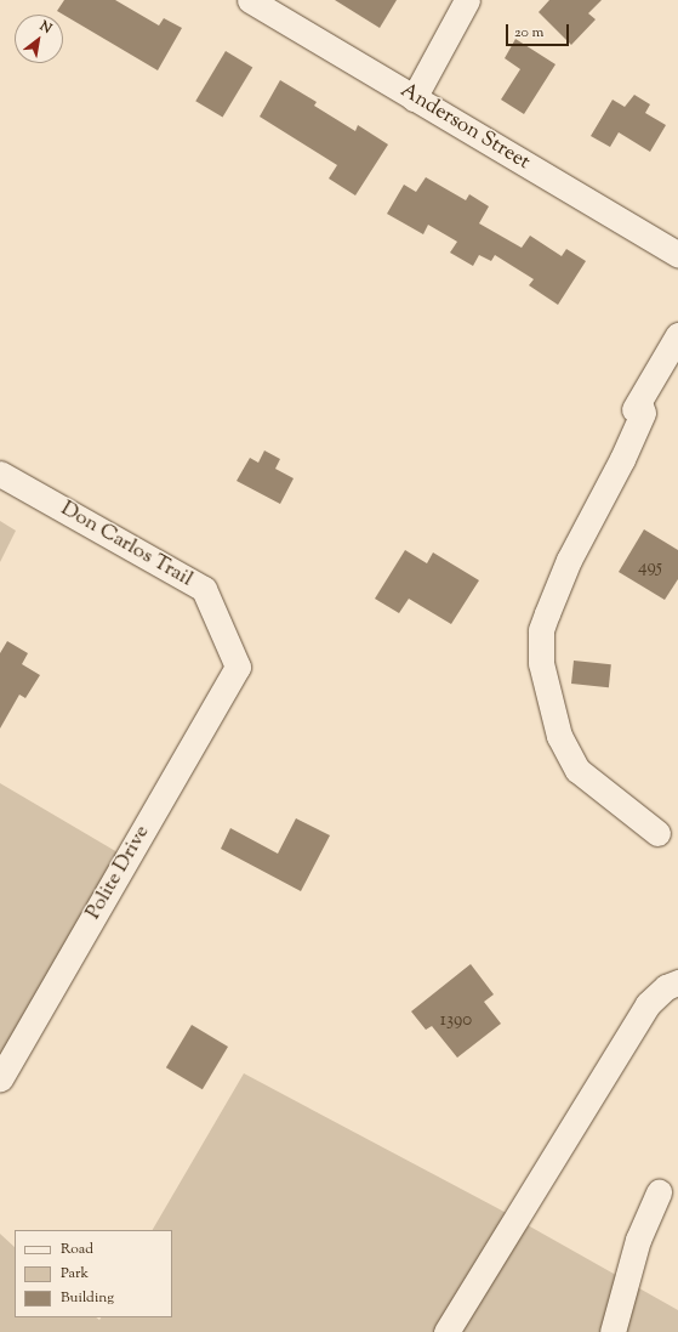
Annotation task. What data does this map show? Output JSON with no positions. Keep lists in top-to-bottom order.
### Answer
{
  "streets": {
    "street": ["Anderson Street", "Don Carlos Trail", "Polite Drive"]
  },
  "crossings": [
    ["Don Carlos Trail", "Polite Drive"]
  ],
  "house_numbers": ["495", "1390"],
  "legend": ["Road", "Park", "Building"],
  "scale_bar": "20 m",
  "north": "top right"
}
